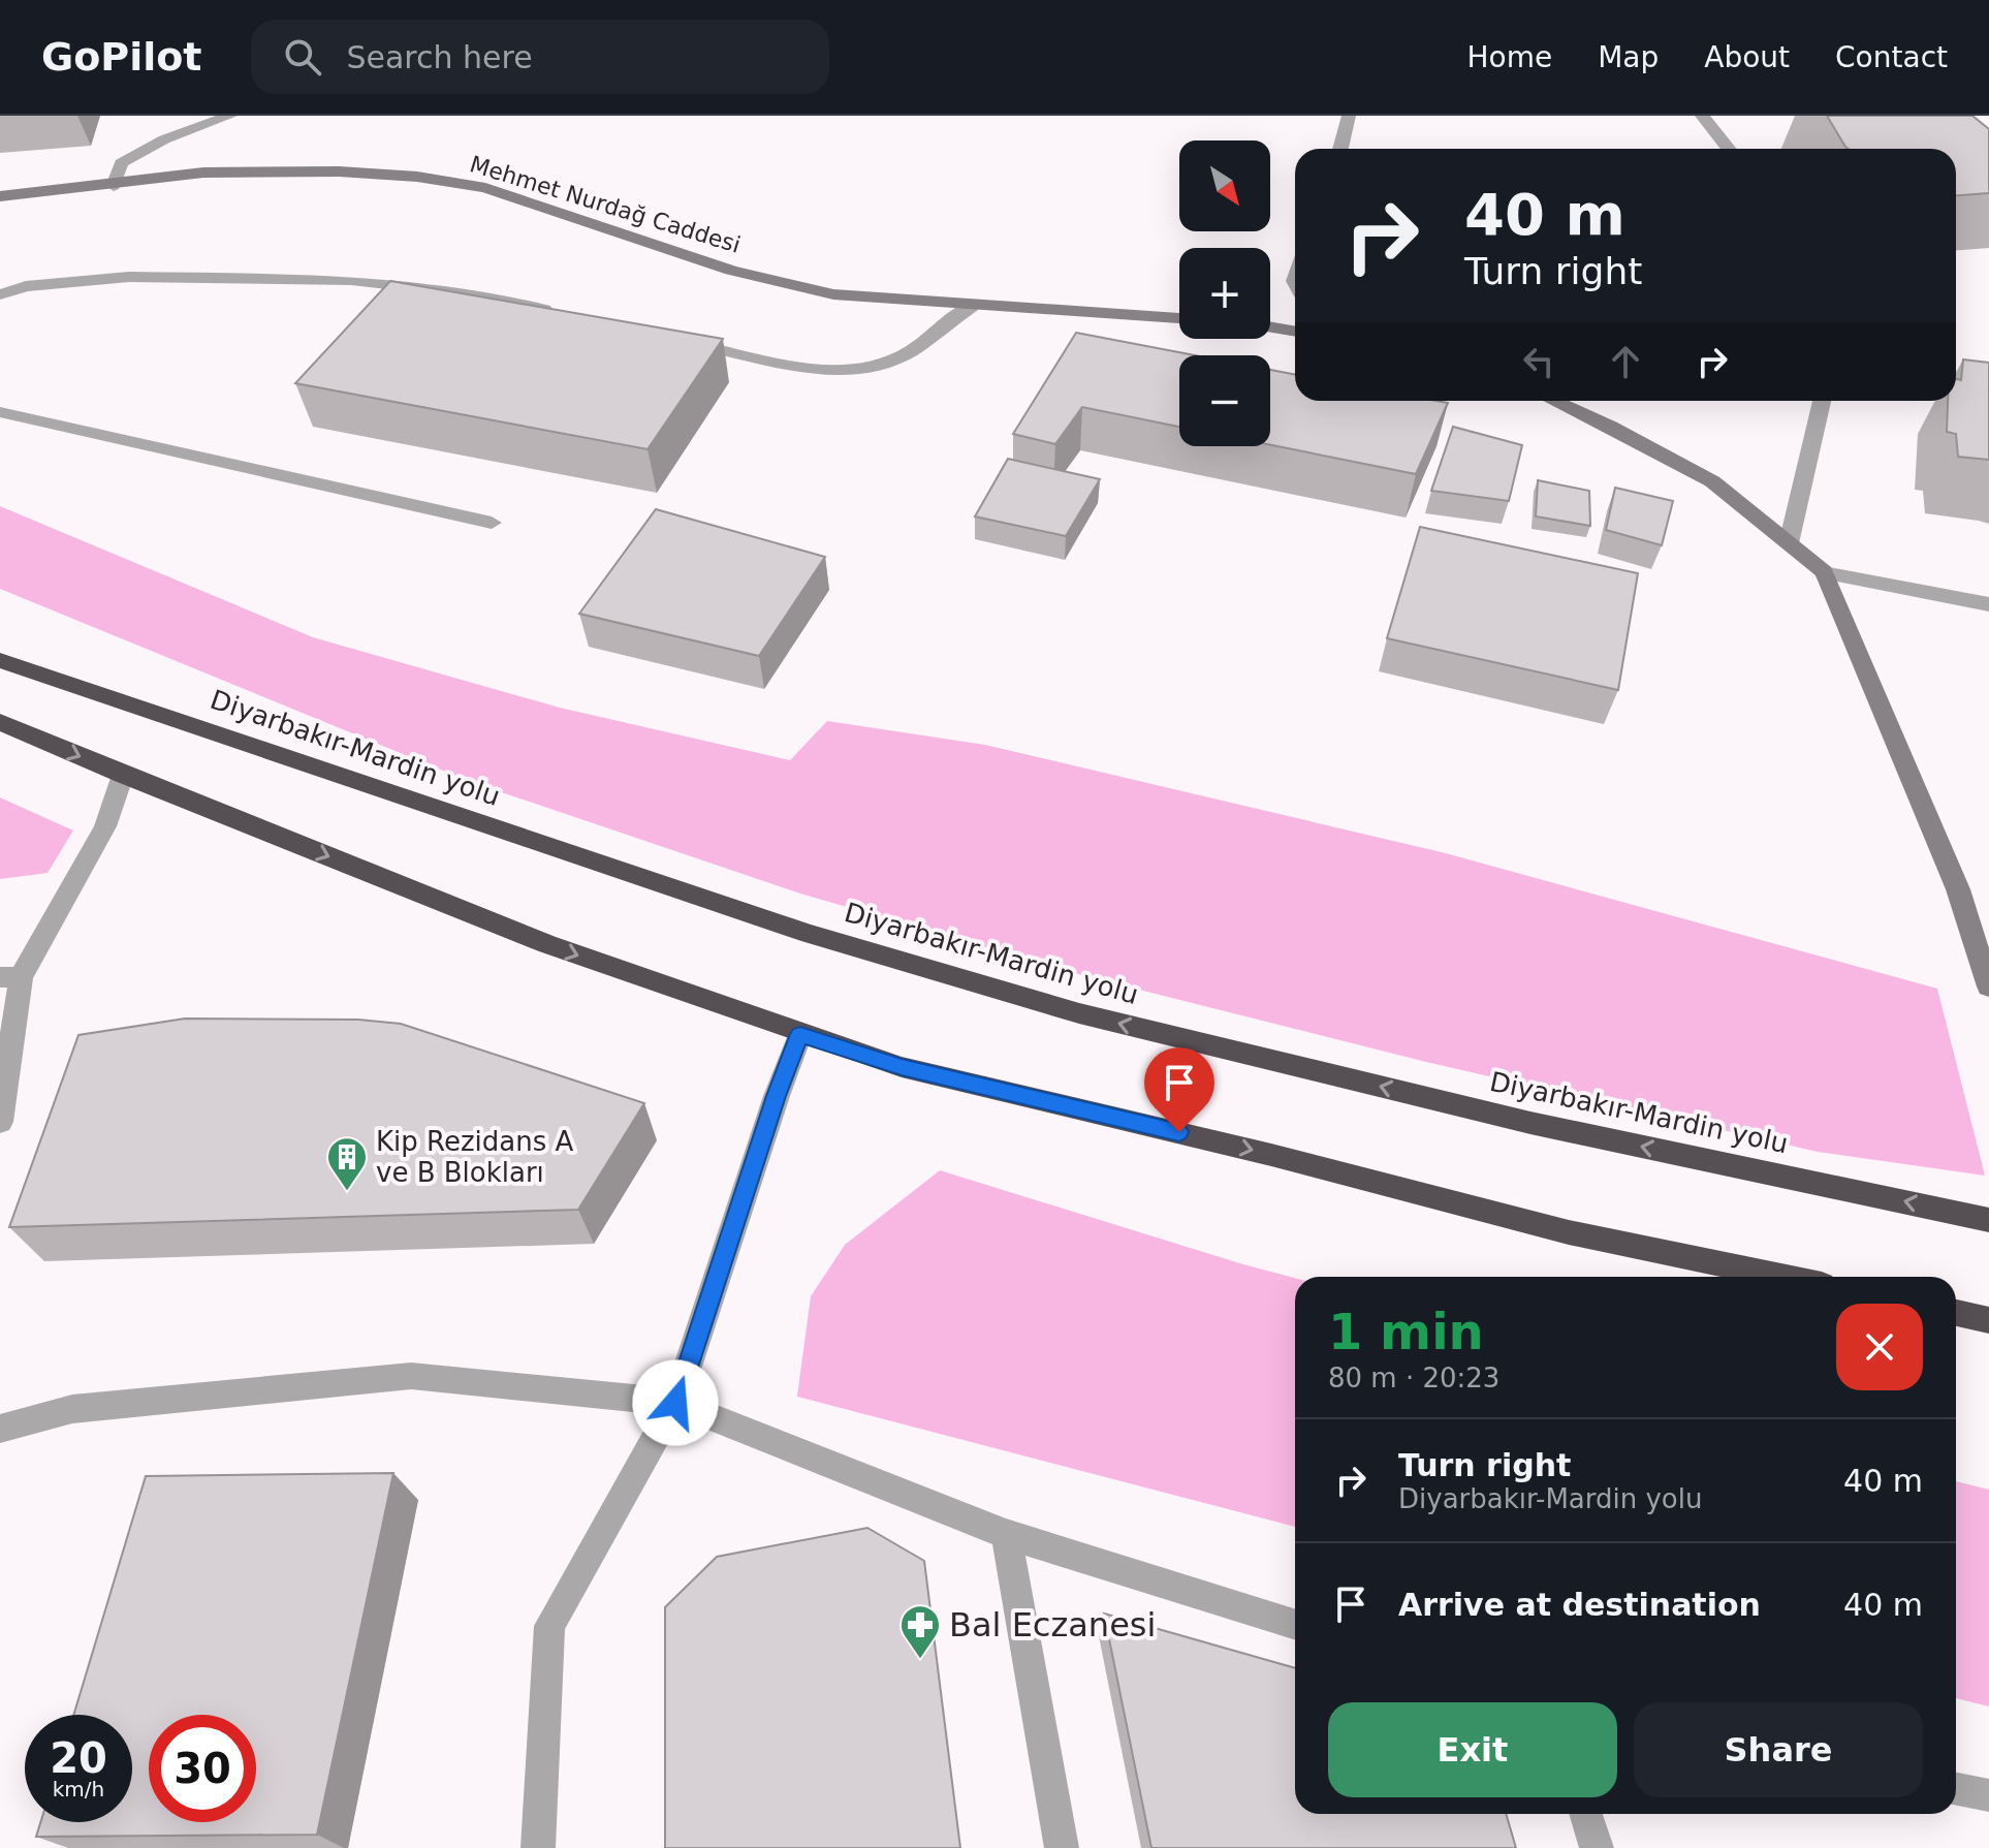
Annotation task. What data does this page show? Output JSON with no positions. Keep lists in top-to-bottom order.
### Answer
{
  "streets": {
    "highway": ["Diyarbakır-Mardin yolu"],
    "street": ["Mehmet Nurdağ Caddesi"]
  },
  "places": {
    "building": ["Kip Rezidans A ve B Blokları"],
    "pharmacy": ["Bal Eczanesi"]
  },
  "north": "bottom right",
  "page": {
    "header": "GoPilot",
    "search": "Search here",
    "nav": [
      "Home",
      "Map",
      "About",
      "Contact"
    ],
    "map_buttons": ["+", "−"],
    "turn": ["40 m", "Turn right"],
    "heading": ["1 min", "80 m · 20:23"],
    "list": [
      {
        "name": "Turn right",
        "note": "Diyarbakır-Mardin yolu",
        "value": "40 m"
      },
      {
        "name": "Arrive at destination",
        "value": "40 m"
      }
    ],
    "buttons": ["Exit", "Share"],
    "speed": "20 km/h",
    "limit": "30"
  }
}
